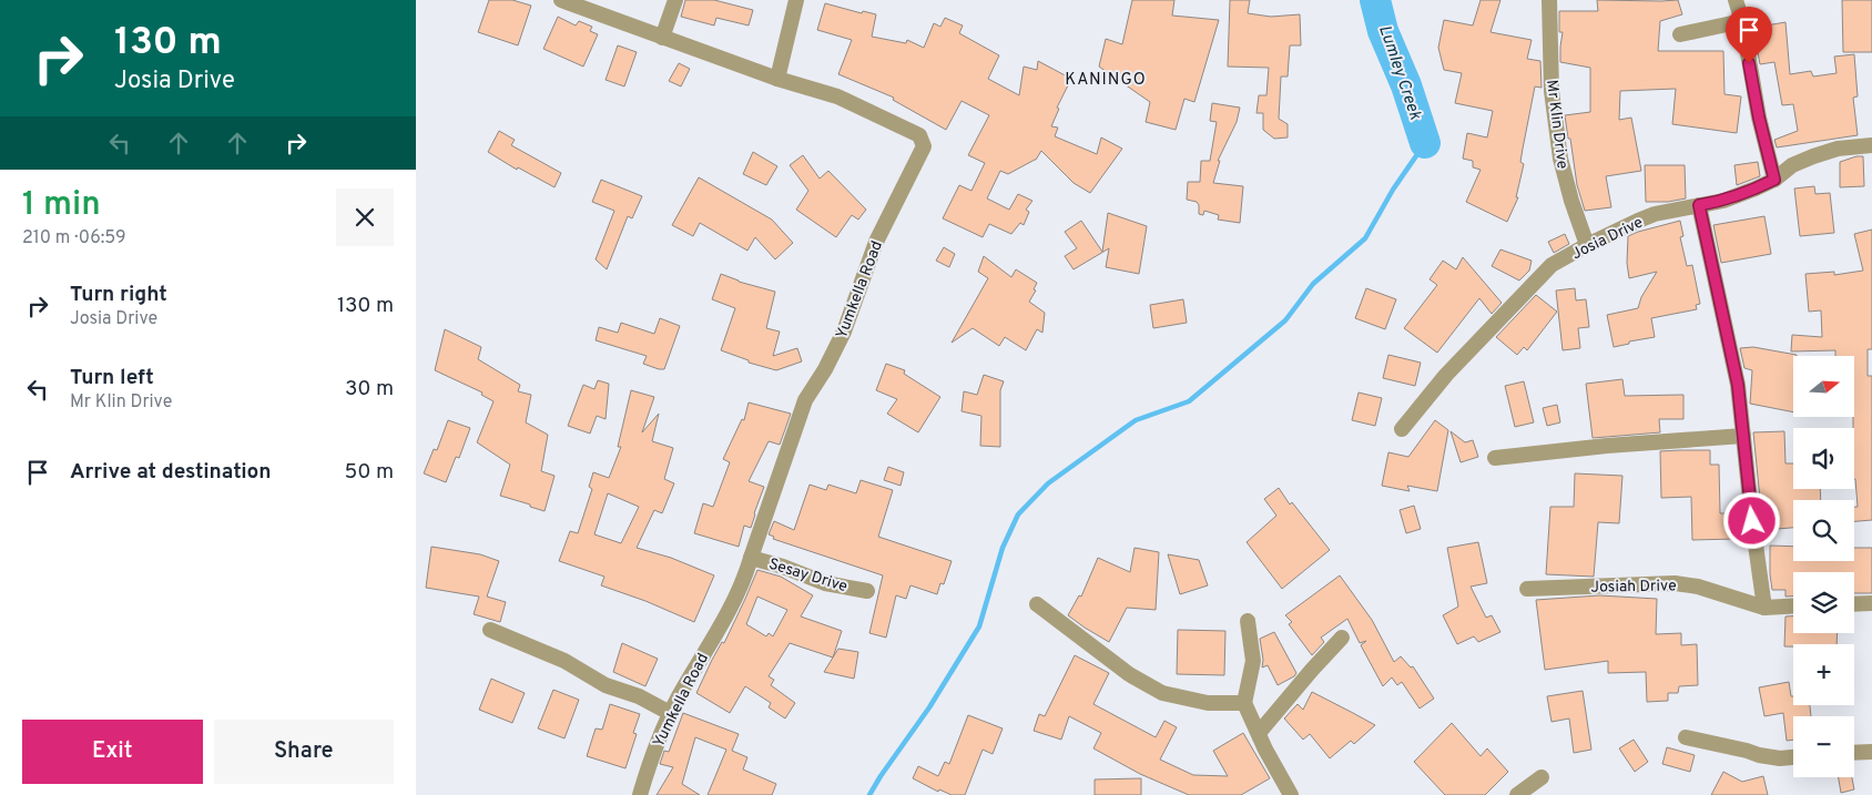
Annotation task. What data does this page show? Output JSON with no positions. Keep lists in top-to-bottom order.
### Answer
{
  "streets": {
    "street": [
      "Mr Klin Drive",
      "Josia Drive",
      "Yumkella Road",
      "Sesay Drive",
      "Josiah Drive"
    ]
  },
  "crossings": [
    ["Mr Klin Drive", "Josia Drive"],
    ["Yumkella Road", "Sesay Drive"]
  ],
  "districts": ["KANINGO"],
  "water": ["Lumley Creek"],
  "north": "right",
  "page": {
    "turn": ["130 m", "Josia Drive"],
    "heading": ["1 min", "210 m · 06:59"],
    "list": [
      {
        "name": "Turn right",
        "note": "Josia Drive",
        "value": "130 m"
      },
      {
        "name": "Turn left",
        "note": "Mr Klin Drive",
        "value": "30 m"
      },
      {
        "name": "Arrive at destination",
        "value": "50 m"
      }
    ],
    "map_buttons": ["+", "−"],
    "buttons": ["Exit", "Share"]
  }
}
